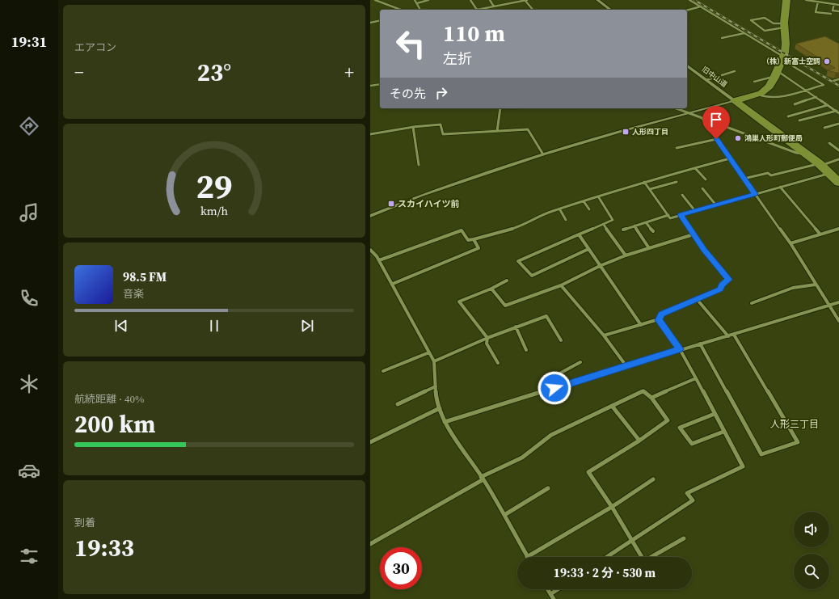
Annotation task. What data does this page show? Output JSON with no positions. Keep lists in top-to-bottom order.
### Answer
{
  "streets": {
    "main road": ["旧中山道"]
  },
  "districts": ["人形三丁目"],
  "places": {
    "other": ["（株）新富士空調", "鴻巣人形町郵便局"],
    "transit": ["人形四丁目", "スカイハイツ前"]
  },
  "page": {
    "tabs": "19:31",
    "tile": [
      "エアコン",
      ["航続距離 · 40%", "200 km"],
      ["到着", "19:33"]
    ],
    "turn": ["110 m", "左折"],
    "heat": ["−", "23°", "+"],
    "then": "その先",
    "song": ["98.5 FM", "音楽"],
    "limit": "30",
    "trip": "19:33 · 2 分 · 530 m",
    "gauge": ["29", "km/h"]
  }
}
